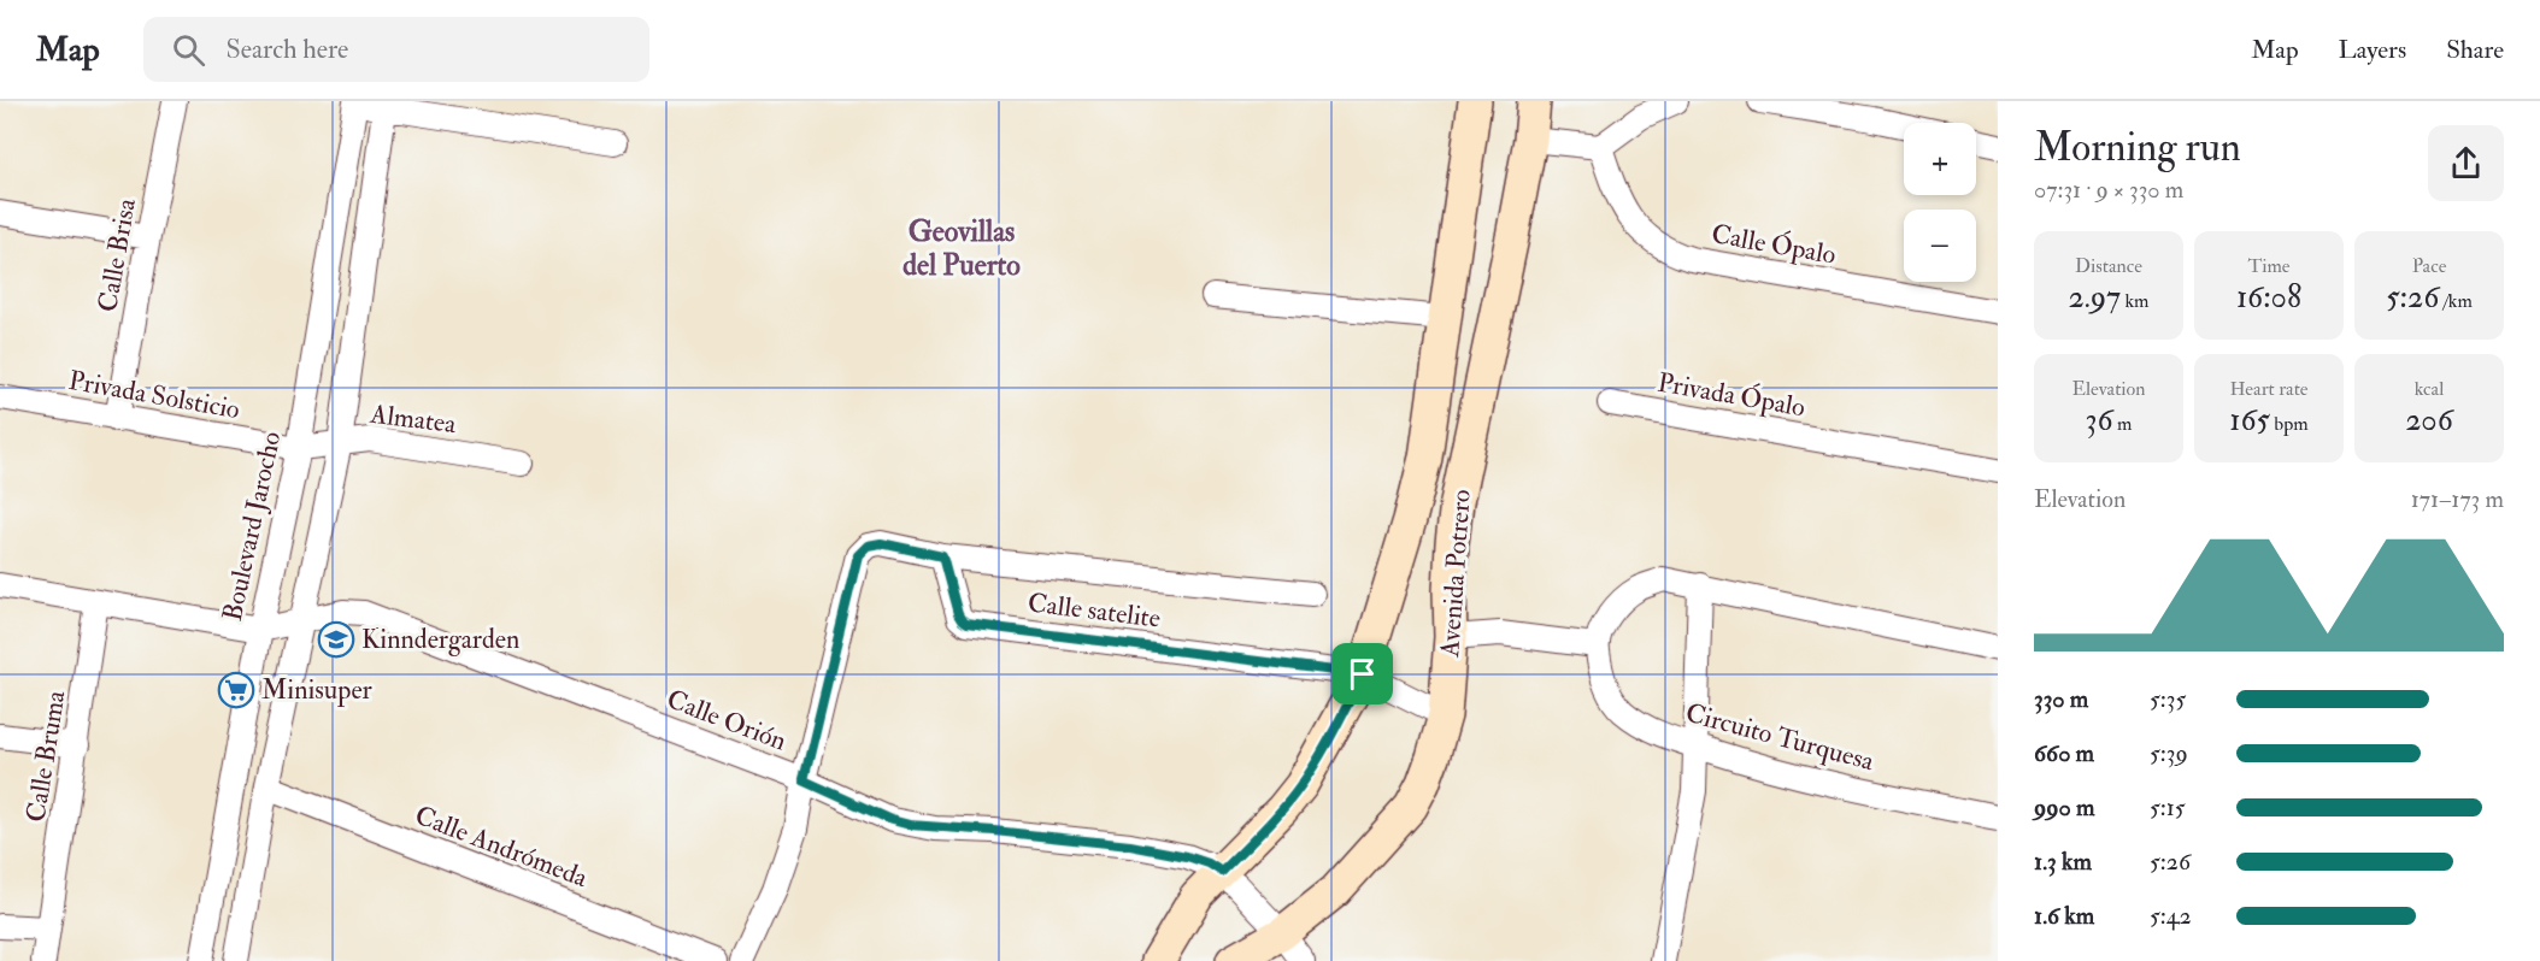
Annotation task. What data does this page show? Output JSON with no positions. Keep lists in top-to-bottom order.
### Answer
{
  "streets": {
    "street": [
      "Calle Ópalo",
      "Calle Brisa",
      "Privada Solsticio",
      "Privada Ópalo",
      "Almatea",
      "Boulevard Jarocho",
      "Avenida Potrero",
      "Calle satelite",
      "Calle Orión",
      "Circuito Turquesa",
      "Calle Bruma",
      "Calle Andrómeda"
    ]
  },
  "crossings": [
    ["Calle Brisa", "Privada Solsticio"],
    ["Privada Solsticio", "Almatea"],
    ["Privada Solsticio", "Boulevard Jarocho"],
    ["Almatea", "Boulevard Jarocho"],
    ["Boulevard Jarocho", "Calle Orión"],
    ["Avenida Potrero", "Calle satelite"],
    ["Avenida Potrero", "Calle Orión"]
  ],
  "districts": ["Geovillas del Puerto"],
  "places": {
    "school or university": ["Kinndergarden"],
    "supermarket": ["Minisuper"]
  },
  "page": {
    "header": "Map",
    "search": "Search here",
    "nav": ["Map", "Layers", "Share"],
    "heading": ["Morning run", "07:31 · 9 × 330 m"],
    "map_buttons": ["+", "−"],
    "stats": [
      ["Distance", "2.97 km"],
      ["Time", "16:08"],
      ["Pace", "5:26 /km"],
      ["Elevation", "36 m"],
      ["Heart rate", "165 bpm"],
      ["kcal", "206"]
    ],
    "chart": ["Elevation", "171–173 m"],
    "list": [
      {
        "name": "330 m",
        "note": "5:35"
      },
      {
        "name": "660 m",
        "note": "5:39"
      },
      {
        "name": "990 m",
        "note": "5:15"
      },
      {
        "name": "1.3 km",
        "note": "5:26"
      },
      {
        "name": "1.6 km",
        "note": "5:42"
      }
    ]
  }
}
